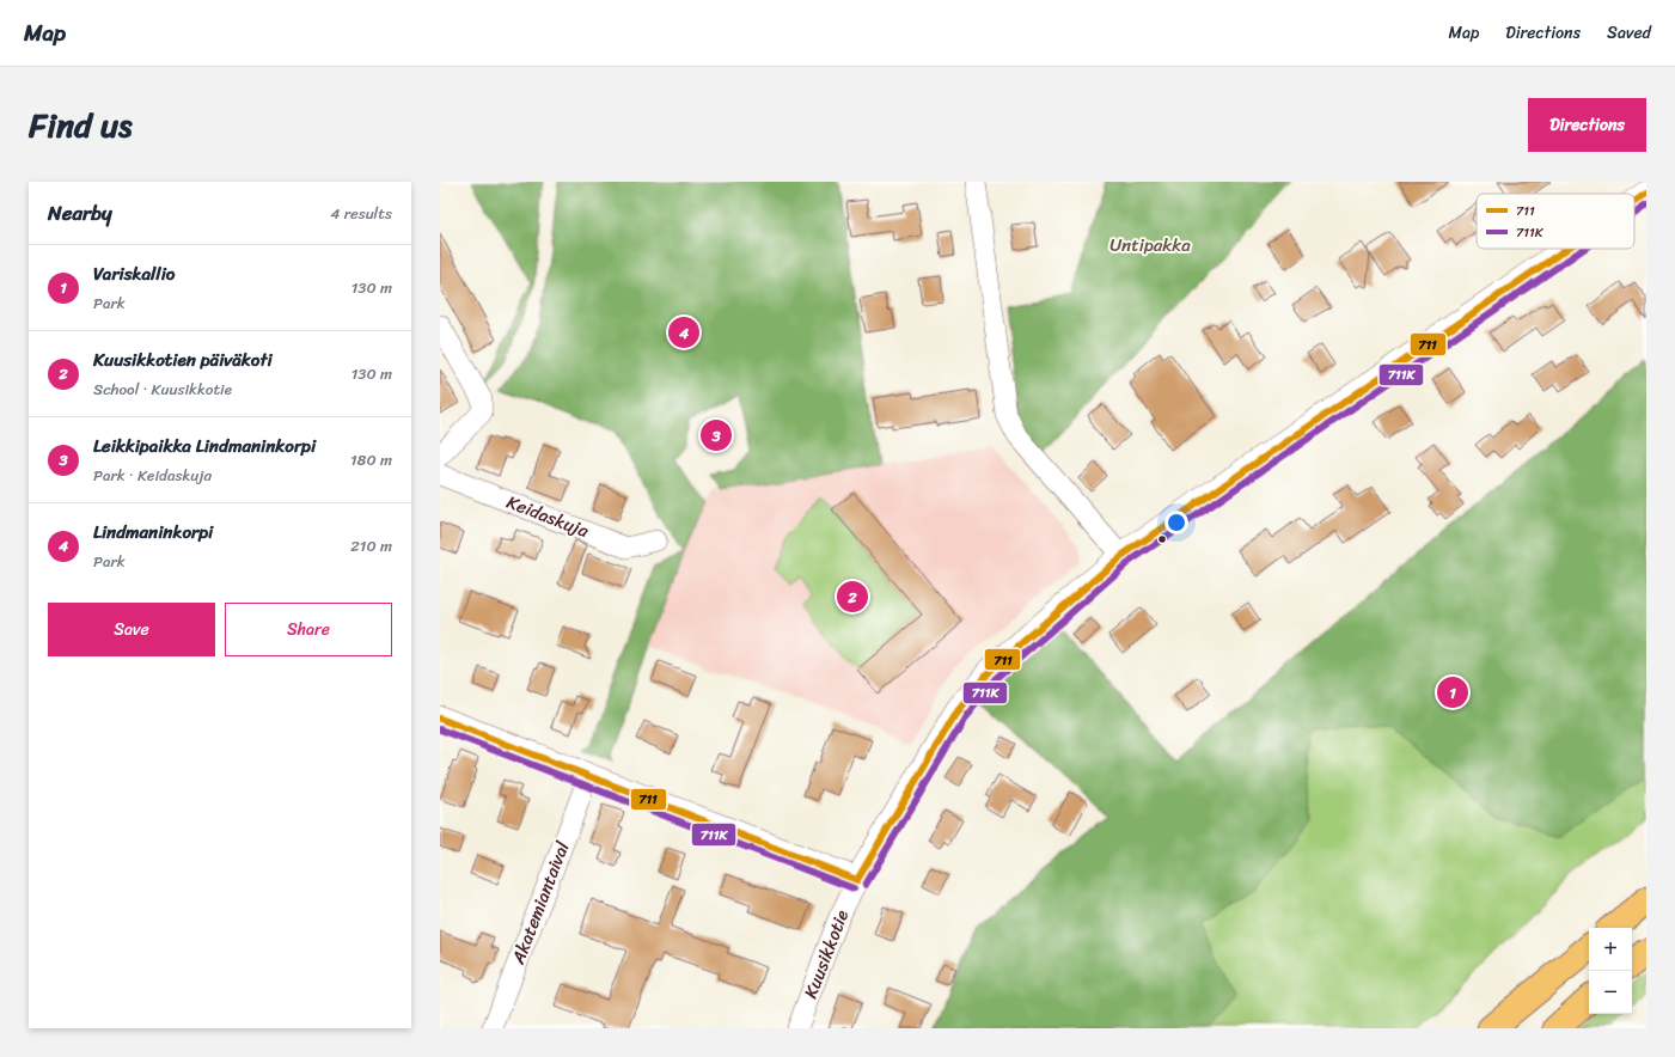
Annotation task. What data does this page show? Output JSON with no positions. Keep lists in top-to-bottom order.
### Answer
{
  "streets": {
    "street": ["Keidaskuja", "Akatemiantaival", "Kuusikkotie"]
  },
  "parks": ["Untipakka"],
  "lines": ["transit line 711", "transit line 711K"],
  "legend": ["711", "711K"],
  "page": {
    "header": "Map",
    "nav": ["Map", "Directions", "Saved"],
    "title": "Find us",
    "buttons": [
      "Directions",
      ["Save", "Share"]
    ],
    "heading": ["Nearby", "4 results"],
    "list": [
      {
        "mark": "1",
        "name": "Variskallio",
        "note": "Park",
        "value": "130 m"
      },
      {
        "mark": "2",
        "name": "Kuusikkotien päiväkoti",
        "note": "School · Kuusikkotie",
        "value": "130 m"
      },
      {
        "mark": "3",
        "name": "Leikkipaikka Lindmaninkorpi",
        "note": "Park · Keidaskuja",
        "value": "180 m"
      },
      {
        "mark": "4",
        "name": "Lindmaninkorpi",
        "note": "Park",
        "value": "210 m"
      }
    ],
    "pins": [
      "4",
      "3",
      "2",
      "1"
    ],
    "map_buttons": ["+", "−"]
  }
}
